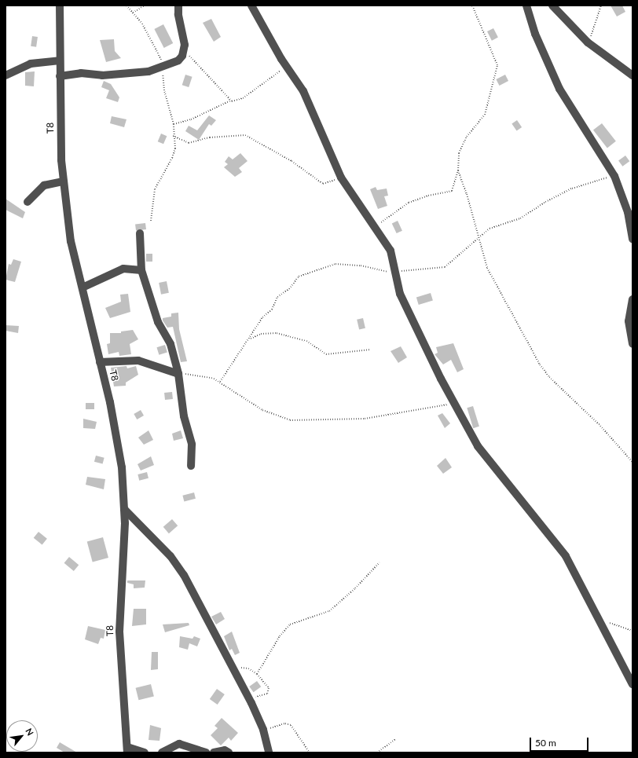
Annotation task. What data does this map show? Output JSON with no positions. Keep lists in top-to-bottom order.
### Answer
{
  "streets": {
    "street": ["T8"]
  },
  "scale_bar": "50 m",
  "north": "top right"
}
